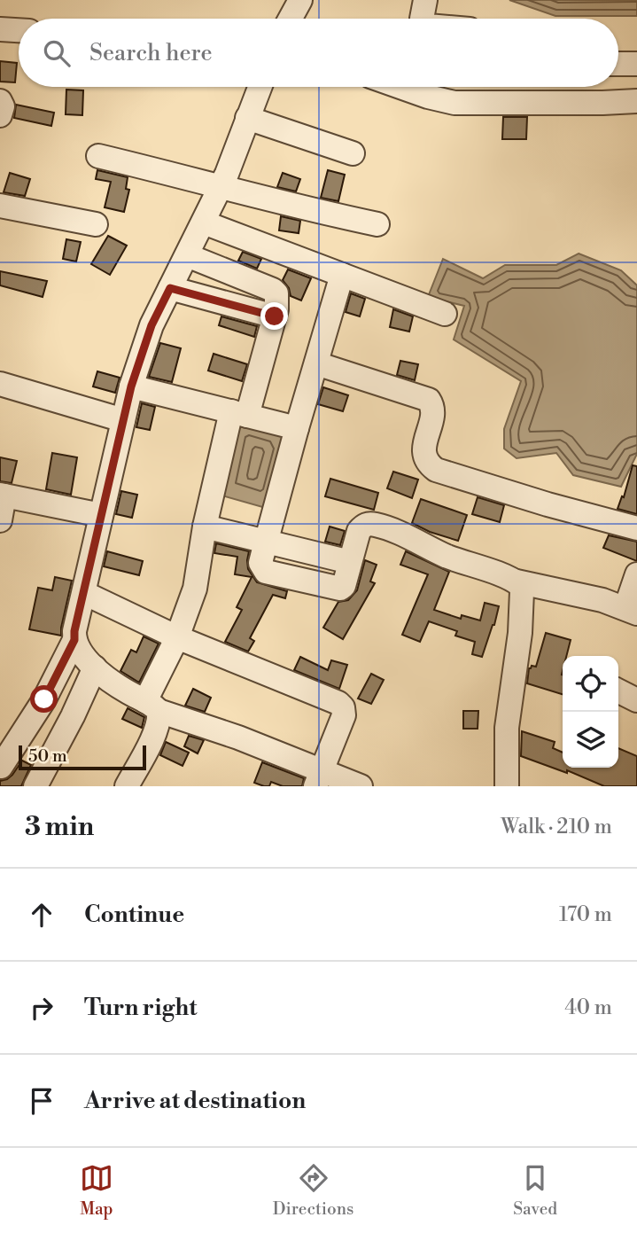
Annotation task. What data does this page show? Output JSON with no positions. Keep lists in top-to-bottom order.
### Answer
{
  "scale_bar": "50 m",
  "page": {
    "search": "Search here",
    "scale": "50 m",
    "heading": ["3 min", "Walk · 210 m"],
    "list": [
      ["Continue", "170 m"],
      ["Turn right", "40 m"],
      "Arrive at destination"
    ],
    "nav": ["Map", "Directions", "Saved"]
  }
}
